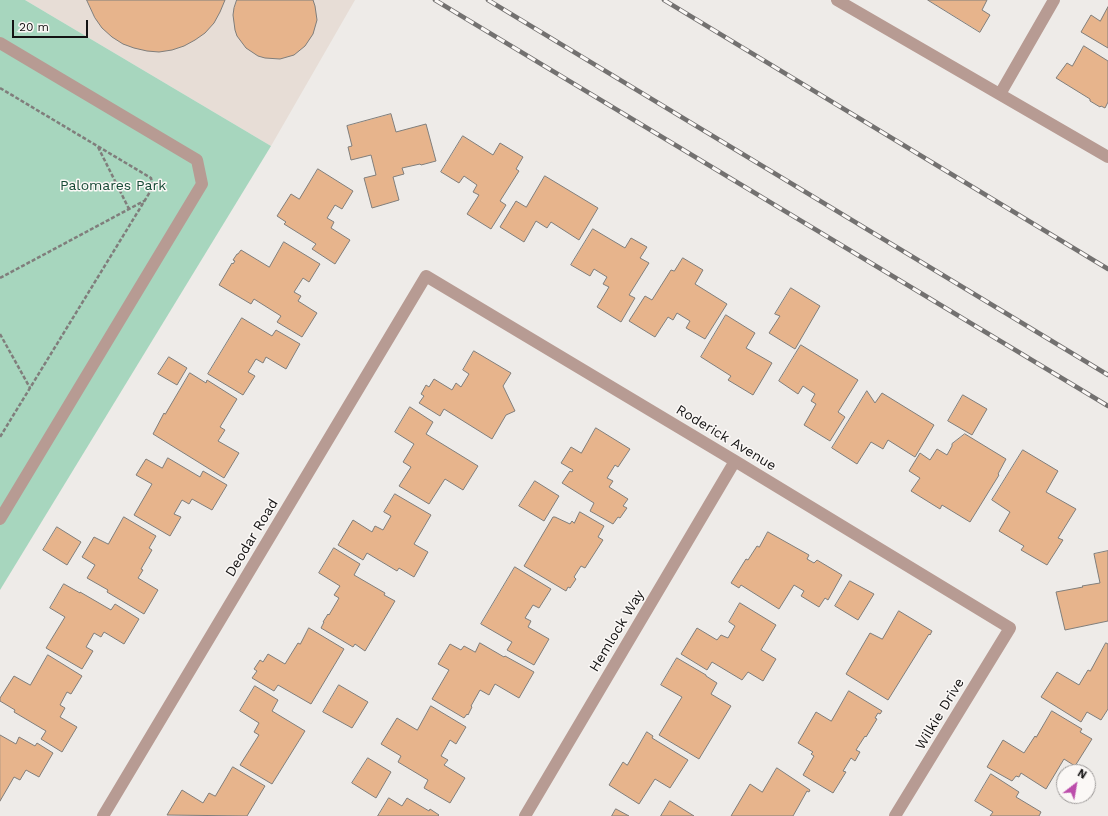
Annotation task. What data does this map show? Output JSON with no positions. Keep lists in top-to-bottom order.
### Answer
{
  "streets": {
    "street": [
      "Roderick Avenue",
      "Deodar Road",
      "Hemlock Way",
      "Wilkie Drive"
    ]
  },
  "crossings": [
    ["Roderick Avenue", "Deodar Road"],
    ["Roderick Avenue", "Hemlock Way"],
    ["Roderick Avenue", "Wilkie Drive"]
  ],
  "parks": ["Palomares Park"],
  "scale_bar": "20 m",
  "north": "top right"
}
